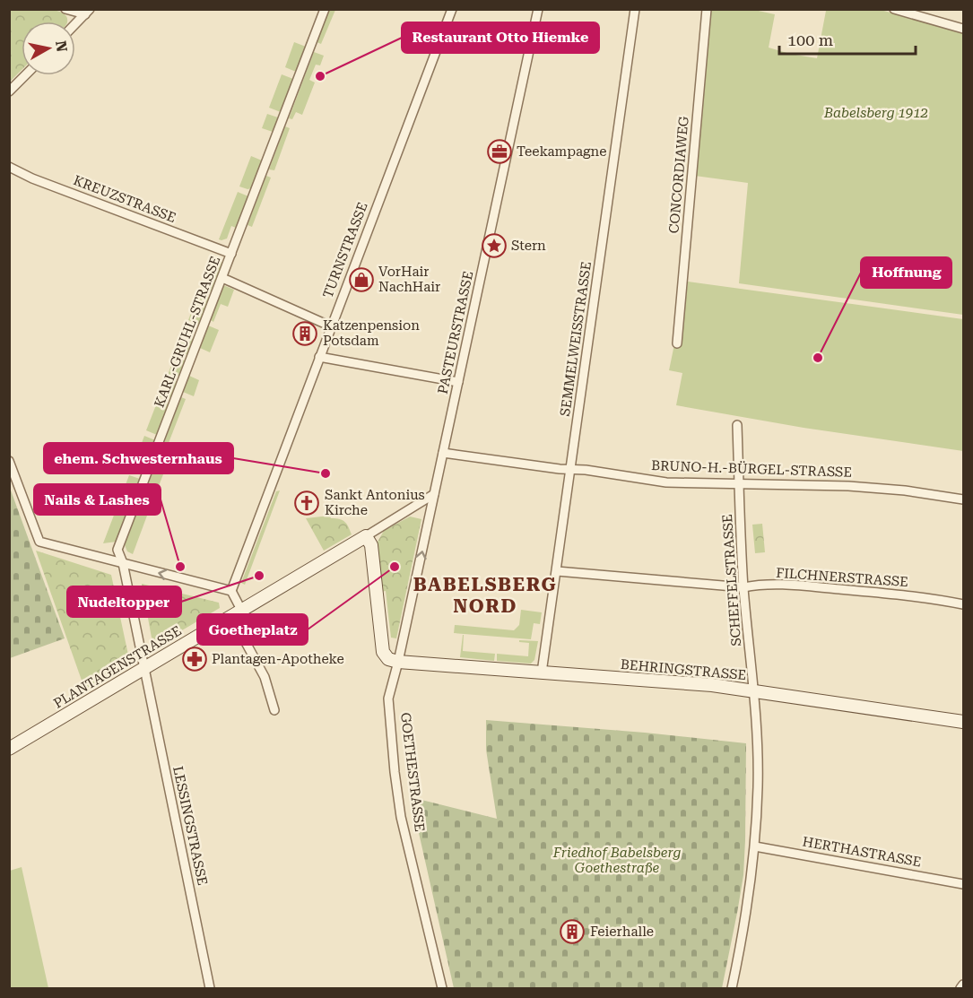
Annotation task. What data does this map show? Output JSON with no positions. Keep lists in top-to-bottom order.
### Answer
{
  "streets": {
    "street": [
      "CONCORDIAWEG",
      "KREUZSTRASSE",
      "TURNSTRASSE",
      "KARL-GRUHL-STRASSE",
      "PASTEURSTRASSE",
      "SEMMELWEISSTRASSE",
      "BRUNO-H.-BÜRGEL-STRASSE",
      "FILCHNERSTRASSE",
      "SCHEFFELSTRASSE",
      "PLANTAGENSTRASSE",
      "BEHRINGSTRASSE",
      "GOETHESTRASSE",
      "LESSINGSTRASSE",
      "HERTHASTRASSE"
    ]
  },
  "crossings": [
    ["KREUZSTRASSE", "KARL-GRUHL-STRASSE"],
    ["KARL-GRUHL-STRASSE", "PLANTAGENSTRASSE"],
    ["KARL-GRUHL-STRASSE", "LESSINGSTRASSE"],
    ["PASTEURSTRASSE", "BRUNO-H.-BÜRGEL-STRASSE"],
    ["PASTEURSTRASSE", "PLANTAGENSTRASSE"],
    ["PASTEURSTRASSE", "BEHRINGSTRASSE"],
    ["PASTEURSTRASSE", "GOETHESTRASSE"],
    ["SEMMELWEISSTRASSE", "BRUNO-H.-BÜRGEL-STRASSE"],
    ["SEMMELWEISSTRASSE", "FILCHNERSTRASSE"],
    ["SEMMELWEISSTRASSE", "BEHRINGSTRASSE"],
    ["BRUNO-H.-BÜRGEL-STRASSE", "SCHEFFELSTRASSE"],
    ["FILCHNERSTRASSE", "SCHEFFELSTRASSE"],
    ["SCHEFFELSTRASSE", "BEHRINGSTRASSE"],
    ["SCHEFFELSTRASSE", "HERTHASTRASSE"],
    ["PLANTAGENSTRASSE", "LESSINGSTRASSE"],
    ["BEHRINGSTRASSE", "GOETHESTRASSE"]
  ],
  "districts": ["BABELSBERG NORD"],
  "parks": ["Babelsberg 1912", "Friedhof Babelsberg Goethestraße"],
  "places": {
    "other": [
      "Restaurant Otto Hiemke",
      "Hoffnung",
      "ehem. Schwesternhaus",
      "Nails & Lashes",
      "Goetheplatz",
      "Nudeltopper"
    ],
    "office": ["Teekampagne"],
    "place": ["Stern"],
    "shop": ["VorHair NachHair"],
    "building": ["Katzenpension Potsdam", "Feierhalle"],
    "church": ["Sankt Antonius Kirche"],
    "pharmacy": ["Plantagen-Apotheke"]
  },
  "scale_bar": "100 m",
  "north": "right"
}
